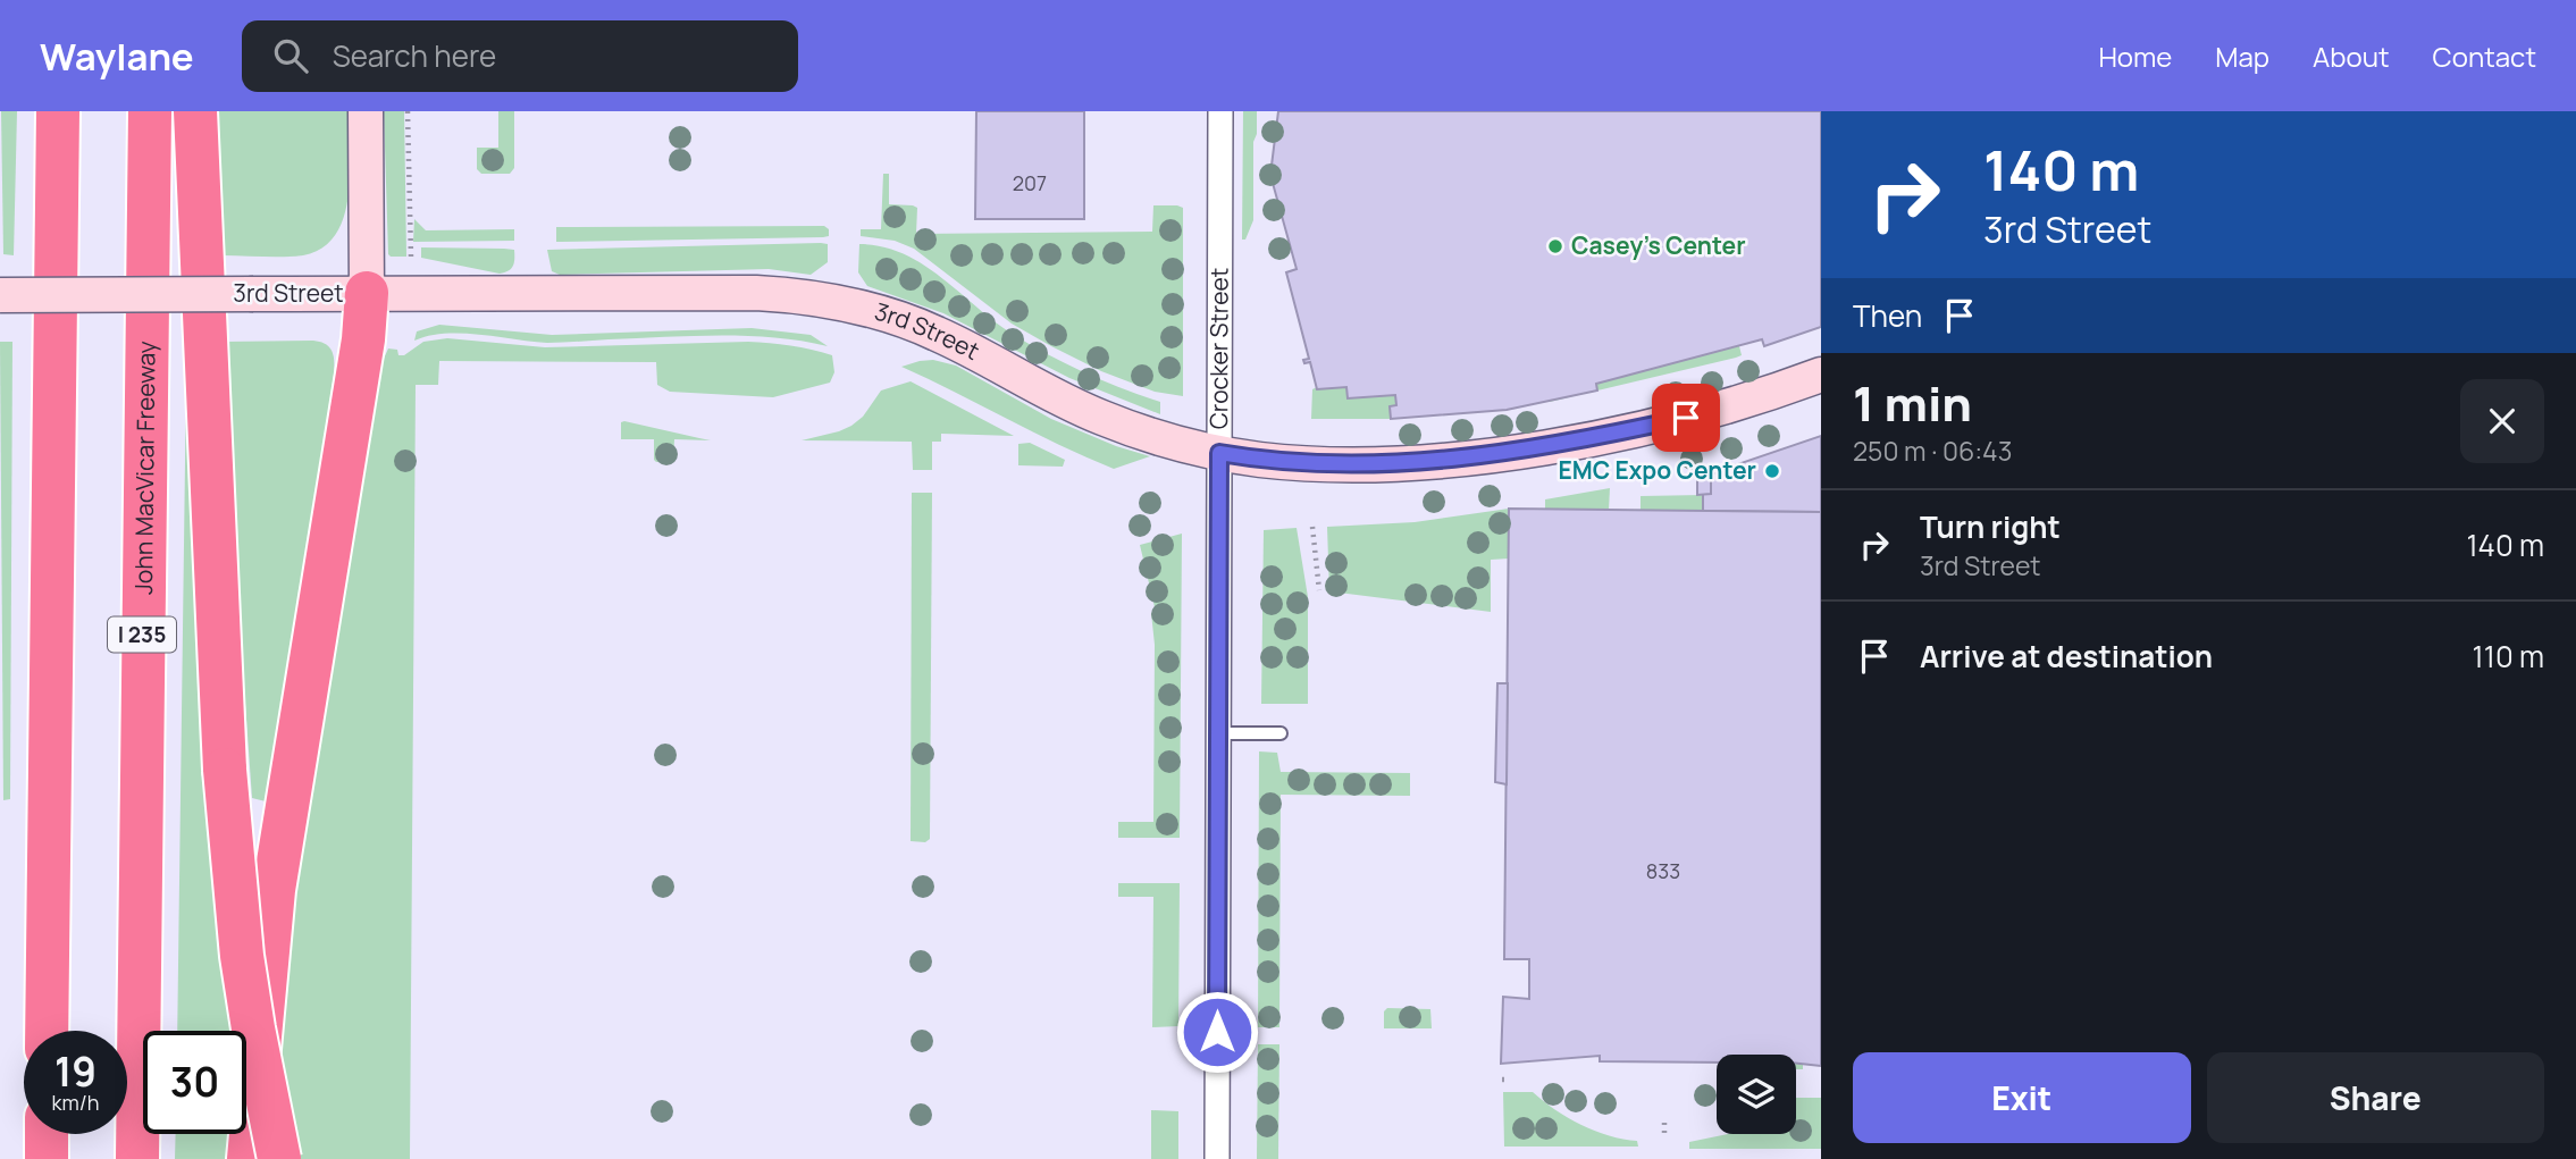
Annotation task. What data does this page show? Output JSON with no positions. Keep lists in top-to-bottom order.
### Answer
{
  "streets": {
    "highway": ["John MacVicar Freeway", "I 235"],
    "main road": ["3rd Street"],
    "street": ["Crocker Street"]
  },
  "crossings": [
    ["3rd Street", "Crocker Street"]
  ],
  "places": ["Casey's Center", "EMC Expo Center"],
  "house_numbers": ["207", "833"],
  "page": {
    "header": "Waylane",
    "search": "Search here",
    "nav": [
      "Home",
      "Map",
      "About",
      "Contact"
    ],
    "turn": ["140 m", "3rd Street"],
    "then": "Then",
    "heading": ["1 min", "250 m · 06:43"],
    "list": [
      {
        "name": "Turn right",
        "note": "3rd Street",
        "value": "140 m"
      },
      {
        "name": "Arrive at destination",
        "value": "110 m"
      }
    ],
    "speed": "19 km/h",
    "limit": "30",
    "buttons": ["Exit", "Share"]
  }
}
